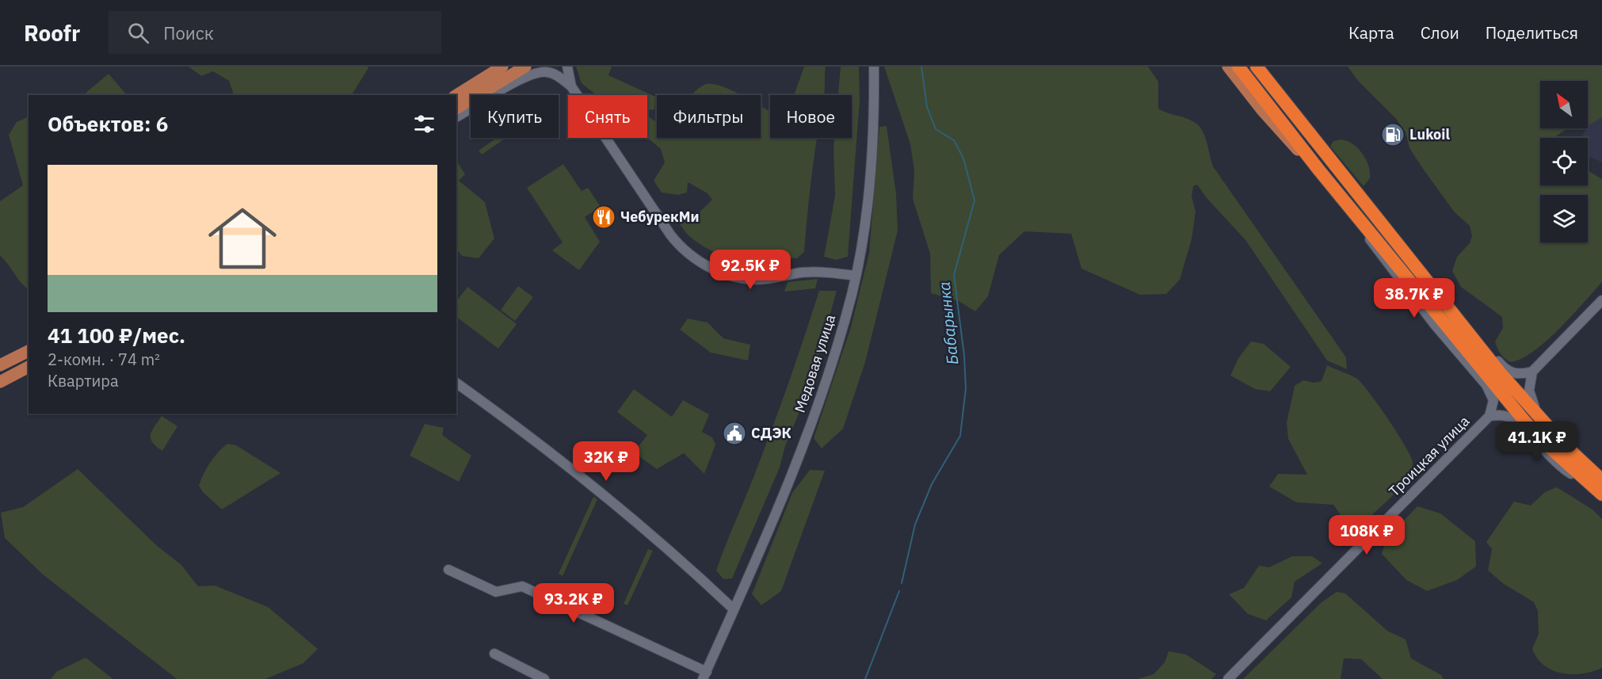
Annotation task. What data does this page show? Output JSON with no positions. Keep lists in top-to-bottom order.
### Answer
{
  "streets": {
    "street": ["Медовая улица", "Троицкая улица"]
  },
  "water": ["Бабарынка"],
  "places": {
    "fuel station": ["Lukoil"],
    "restaurant": ["ЧебурекМи"],
    "public building": ["СДЭК"]
  },
  "north": "top left",
  "page": {
    "header": "Roofr",
    "search": "Поиск",
    "nav": ["Карта", "Слои", "Поделиться"],
    "chip": [
      "Купить",
      "Снять",
      "Фильтры",
      "Новое"
    ],
    "heading": "Объектов: 6",
    "list": [
      {
        "name": "41 100 ₽/мес.",
        "note": "2-комн. · 74 m² · Квартира"
      }
    ],
    "price": [
      "92.5K ₽",
      "38.7K ₽",
      "41.1K ₽",
      "32K ₽",
      "108K ₽",
      "93.2K ₽"
    ]
  }
}
